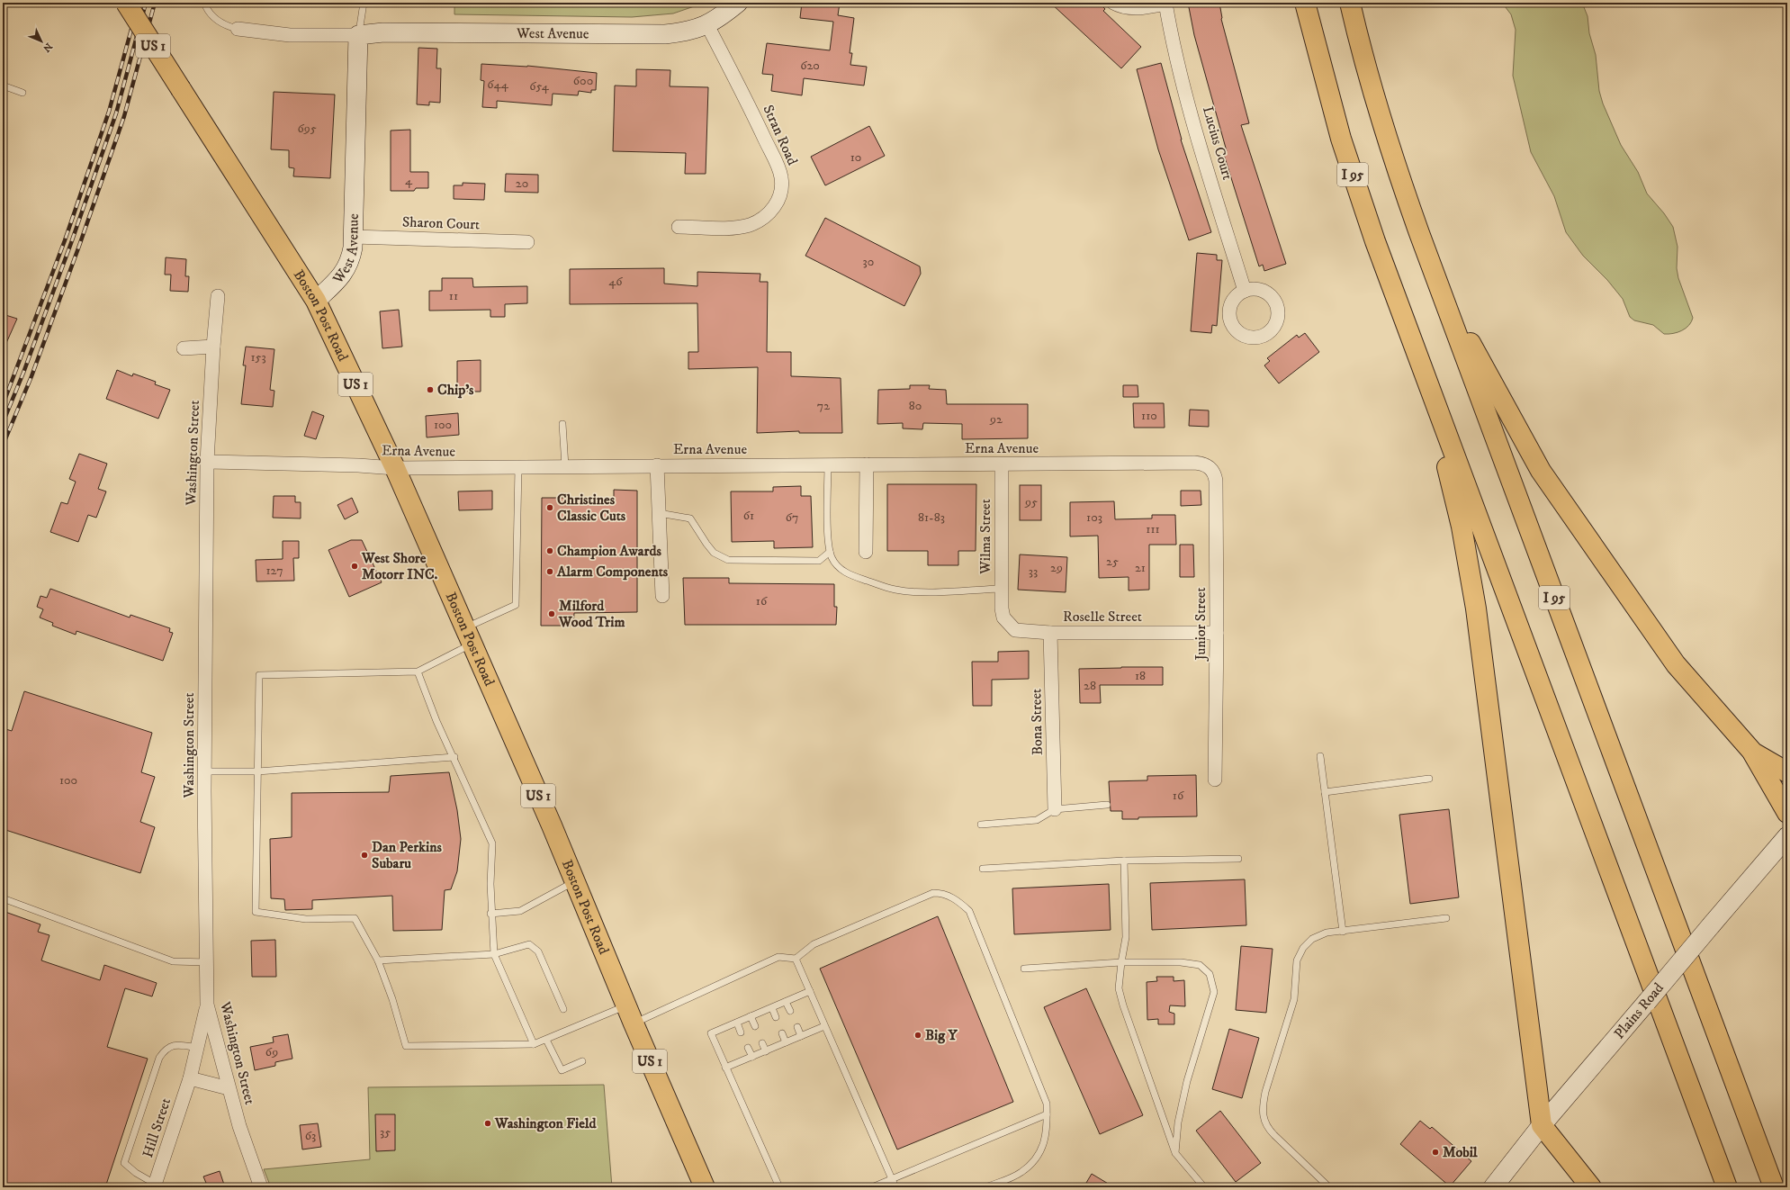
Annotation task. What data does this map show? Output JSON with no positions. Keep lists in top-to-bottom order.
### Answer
{
  "streets": {
    "main road": ["US 1", "I 95", "Boston Post Road"],
    "street": [
      "West Avenue",
      "Stran Road",
      "Lucius Court",
      "Sharon Court",
      "Erna Avenue",
      "Washington Street",
      "Wilma Street",
      "Roselle Street",
      "Junior Street",
      "Bona Street",
      "Plains Road",
      "Hill Street"
    ]
  },
  "crossings": [
    ["West Avenue", "Stran Road"],
    ["West Avenue", "Sharon Court"],
    ["West Avenue", "Boston Post Road"],
    ["Boston Post Road", "Erna Avenue"],
    ["Erna Avenue", "Washington Street"],
    ["Erna Avenue", "Wilma Street"],
    ["Erna Avenue", "Junior Street"],
    ["Washington Street", "Hill Street"],
    ["Wilma Street", "Roselle Street"],
    ["Roselle Street", "Junior Street"],
    ["Roselle Street", "Bona Street"]
  ],
  "places": [
    "Chip's",
    "Christines Classic Cuts",
    "Champion Awards",
    "West Shore Motorr INC.",
    "Alarm Components",
    "Milford Wood Trim",
    "Dan Perkins Subaru",
    "Big Y",
    "Washington Field",
    "Mobil"
  ],
  "house_numbers": [
    "620",
    "600",
    "644",
    "654",
    "695",
    "10",
    "4",
    "20",
    "30",
    "46",
    "11",
    "153",
    "72",
    "80",
    "110",
    "92",
    "100",
    "95",
    "61",
    "67",
    "81-83",
    "103",
    "111",
    "25",
    "29",
    "21",
    "127",
    "33",
    "16",
    "18",
    "28",
    "100",
    "16",
    "69",
    "35",
    "63"
  ],
  "north": "bottom right"
}
